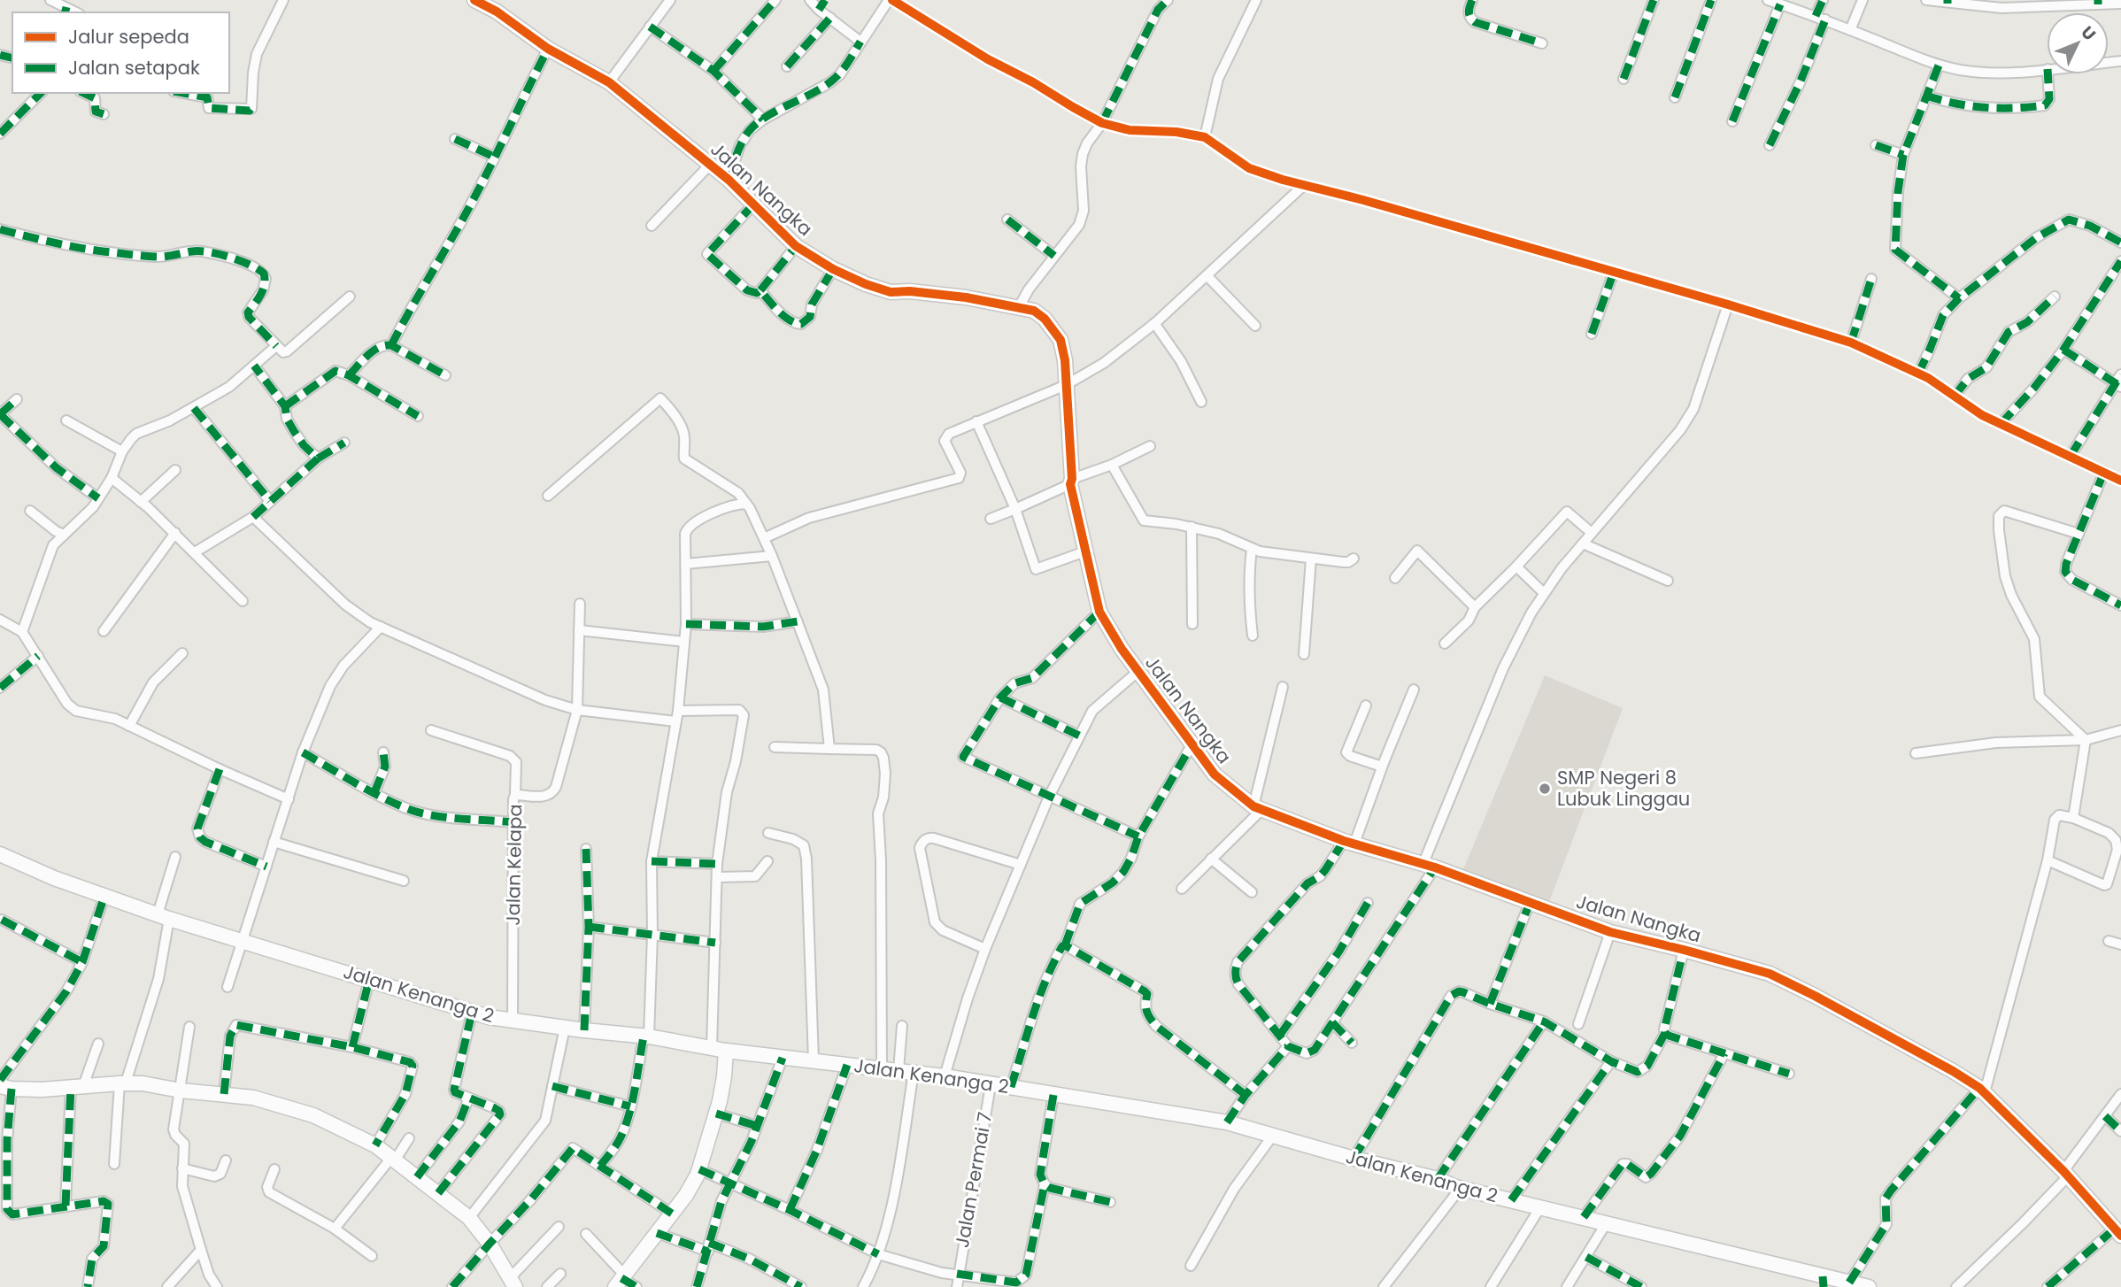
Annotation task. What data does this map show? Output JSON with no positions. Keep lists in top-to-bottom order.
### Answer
{
  "streets": {
    "street": [
      "Jalan Nangka",
      "Jalan Kelapa",
      "Jalan Kenanga 2",
      "Jalan Permai 7"
    ]
  },
  "crossings": [
    ["Jalan Kelapa", "Jalan Kenanga 2"],
    ["Jalan Kenanga 2", "Jalan Permai 7"]
  ],
  "places": ["SMP Negeri 8 Lubuk Linggau"],
  "legend": ["Jalur sepeda", "Jalan setapak"],
  "north": "top right"
}
